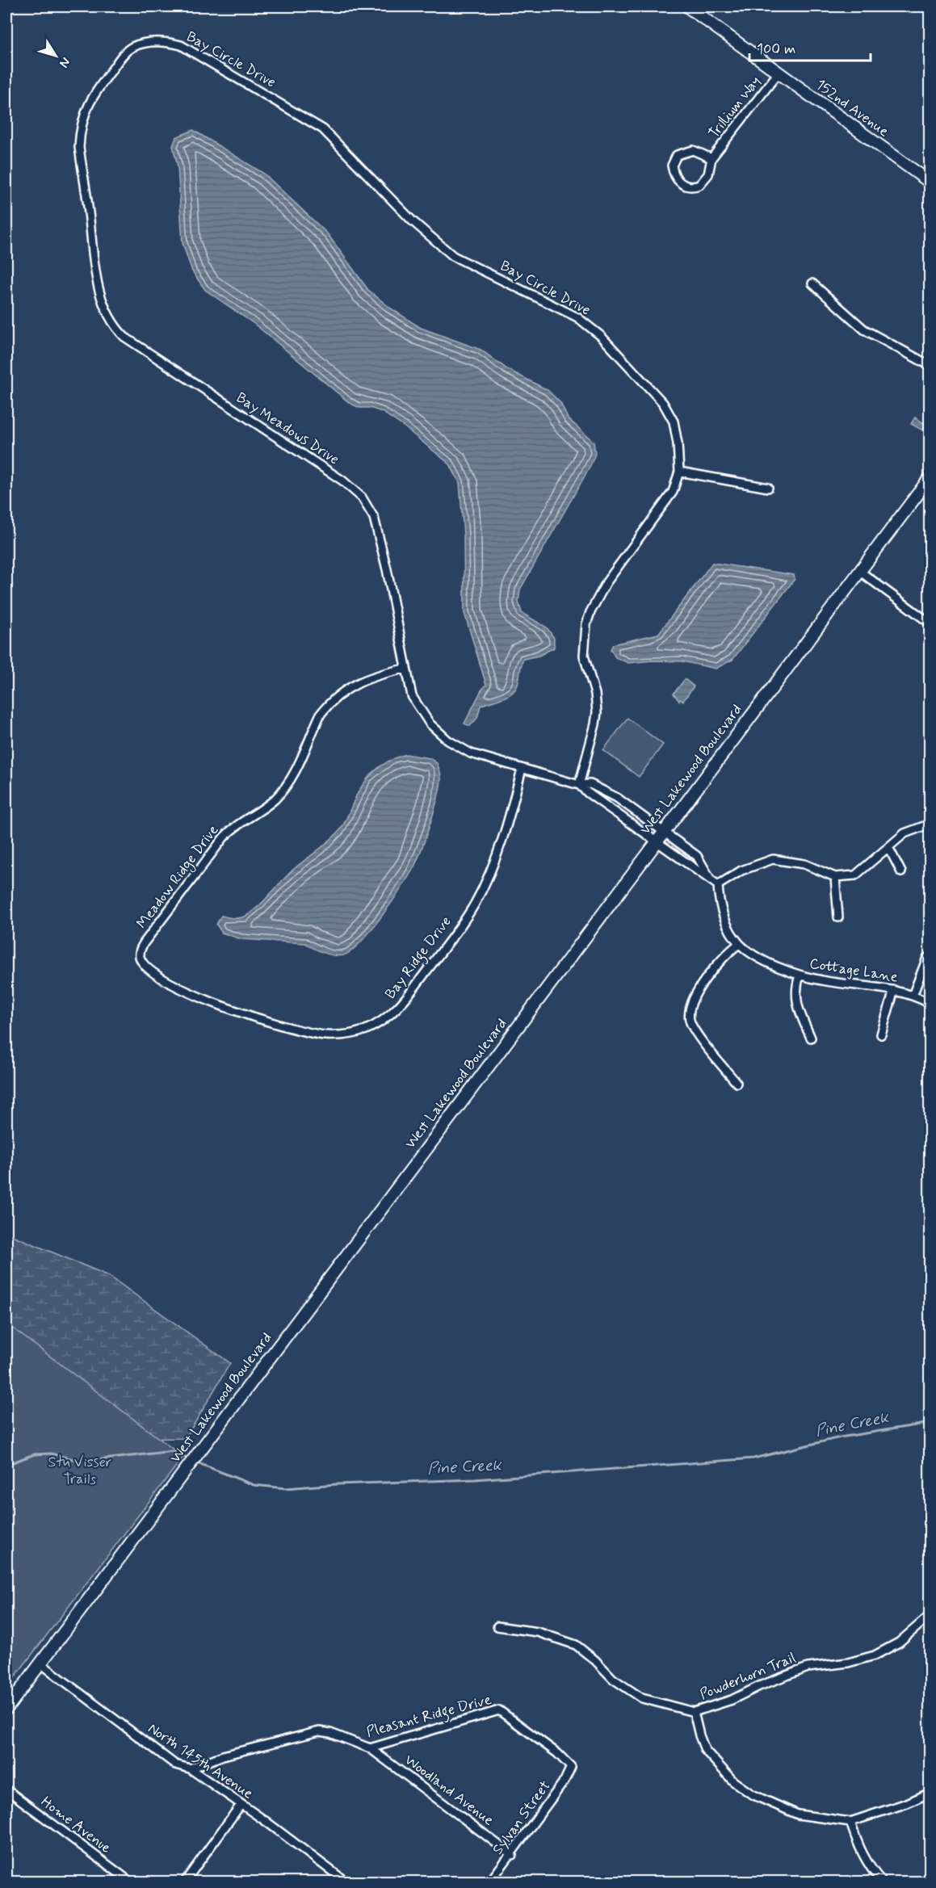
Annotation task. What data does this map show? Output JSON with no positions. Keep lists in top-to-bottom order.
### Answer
{
  "streets": {
    "street": [
      "Bay Circle Drive",
      "Trillium Way",
      "152nd Avenue",
      "Bay Meadows Drive",
      "West Lakewood Boulevard",
      "Meadow Ridge Drive",
      "Bay Ridge Drive",
      "Cottage Lane",
      "Powderhorn Trail",
      "Pleasant Ridge Drive",
      "North 145th Avenue",
      "Woodland Avenue",
      "Sylvan Street",
      "Home Avenue"
    ]
  },
  "crossings": [
    ["Bay Circle Drive", "Bay Meadows Drive"],
    ["Trillium Way", "152nd Avenue"],
    ["Bay Meadows Drive", "West Lakewood Boulevard"],
    ["Bay Meadows Drive", "Meadow Ridge Drive"],
    ["Bay Meadows Drive", "Bay Ridge Drive"],
    ["West Lakewood Boulevard", "North 145th Avenue"],
    ["Meadow Ridge Drive", "Bay Ridge Drive"],
    ["Pleasant Ridge Drive", "North 145th Avenue"],
    ["Pleasant Ridge Drive", "Woodland Avenue"],
    ["Pleasant Ridge Drive", "Sylvan Street"],
    ["Woodland Avenue", "Sylvan Street"]
  ],
  "water": ["Pine Creek"],
  "parks": ["Stu Visser Trails"],
  "scale_bar": "100 m",
  "north": "bottom right"
}
